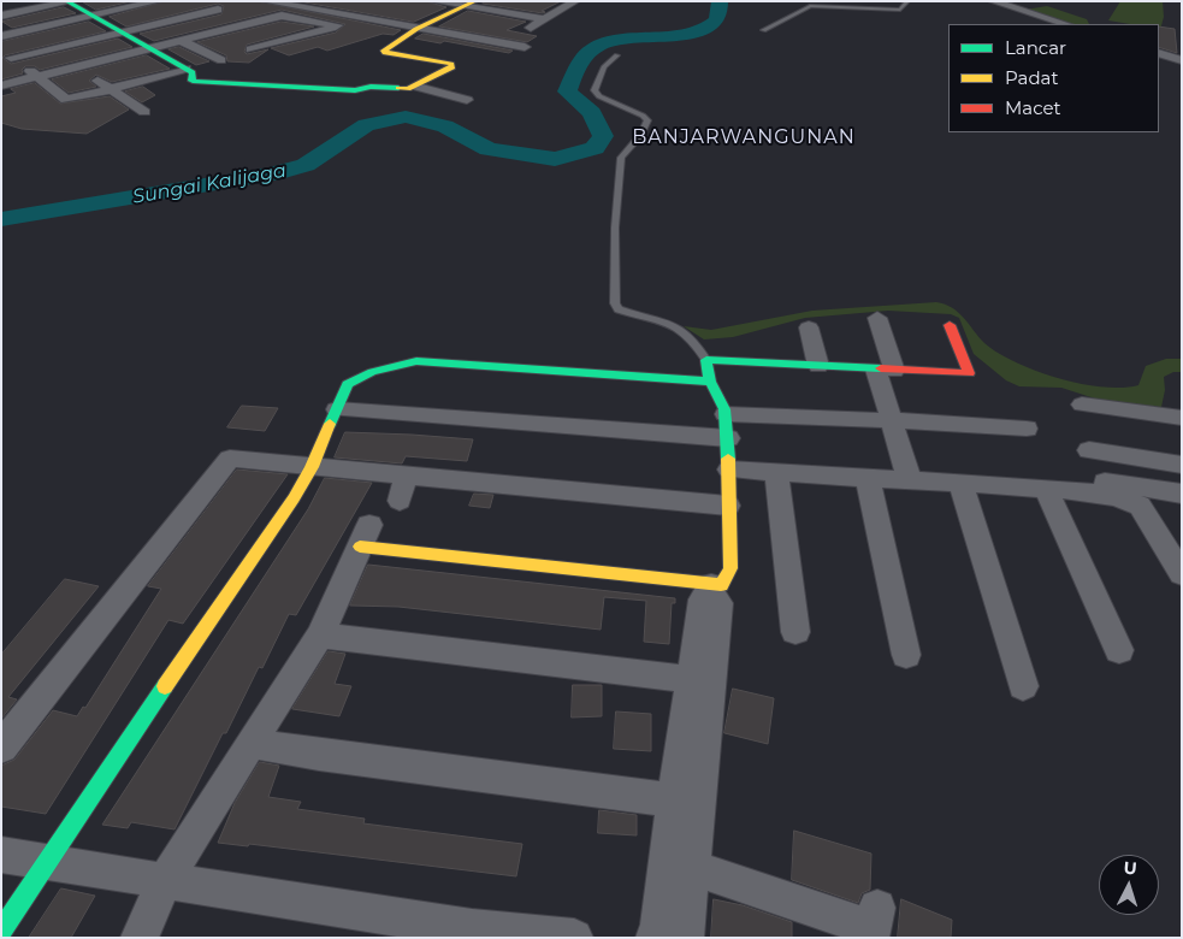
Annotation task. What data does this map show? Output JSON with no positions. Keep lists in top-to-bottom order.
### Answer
{
  "districts": ["BANJARWANGUNAN"],
  "water": ["Sungai Kalijaga"],
  "legend": ["Lancar", "Padat", "Macet"],
  "north": "top"
}
